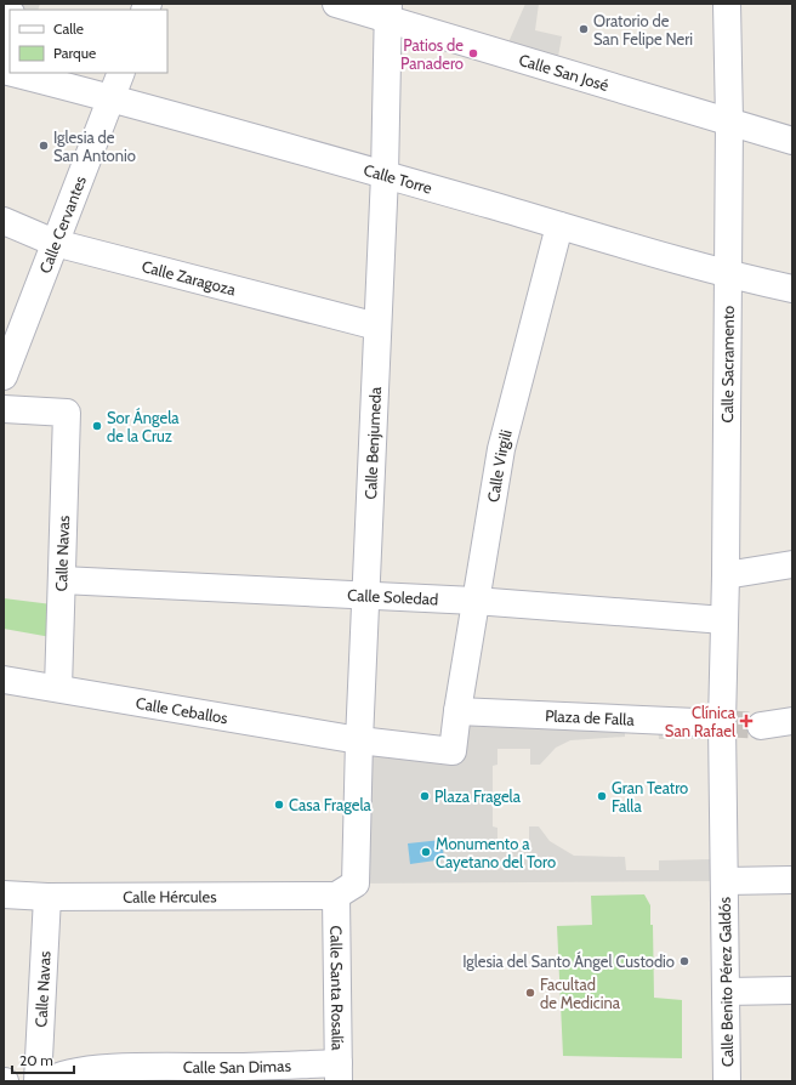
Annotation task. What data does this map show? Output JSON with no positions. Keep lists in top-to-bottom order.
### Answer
{
  "streets": {
    "street": [
      "Calle San José",
      "Calle Torre",
      "Calle Cervantes",
      "Calle Zaragoza",
      "Calle Sacramento",
      "Calle Benjumeda",
      "Calle Virgili",
      "Calle Navas",
      "Calle Soledad",
      "Calle Ceballos",
      "Plaza de Falla",
      "Calle Hércules",
      "Calle Benito Pérez Galdós",
      "Calle Santa Rosalía",
      "Calle San Dimas"
    ]
  },
  "crossings": [
    ["Calle San José", "Calle Sacramento"],
    ["Calle San José", "Calle Benjumeda"],
    ["Calle Torre", "Calle Cervantes"],
    ["Calle Torre", "Calle Sacramento"],
    ["Calle Torre", "Calle Benjumeda"],
    ["Calle Torre", "Calle Virgili"],
    ["Calle Cervantes", "Calle Zaragoza"],
    ["Calle Zaragoza", "Calle Benjumeda"],
    ["Calle Sacramento", "Calle Soledad"],
    ["Calle Sacramento", "Plaza de Falla"],
    ["Calle Sacramento", "Calle Benito Pérez Galdós"],
    ["Calle Benjumeda", "Calle Soledad"],
    ["Calle Benjumeda", "Calle Ceballos"],
    ["Calle Benjumeda", "Calle Hércules"],
    ["Calle Benjumeda", "Calle Santa Rosalía"],
    ["Calle Virgili", "Calle Soledad"],
    ["Calle Virgili", "Plaza de Falla"],
    ["Calle Navas", "Calle Soledad"],
    ["Calle Navas", "Calle Ceballos"],
    ["Calle Navas", "Calle Hércules"],
    ["Plaza de Falla", "Calle Benito Pérez Galdós"],
    ["Calle Hércules", "Calle Santa Rosalía"],
    ["Calle Santa Rosalía", "Calle San Dimas"]
  ],
  "places": {
    "other": [
      "Oratorio de San Felipe Neri",
      "Patios de Panadero",
      "Iglesia de San Antonio",
      "Sor Ángela de la Cruz",
      "Plaza Fragela",
      "Gran Teatro Falla",
      "Casa Fragela",
      "Monumento a Cayetano del Toro",
      "Iglesia del Santo Ángel Custodio",
      "Facultad de Medicina"
    ],
    "health": ["Clínica San Rafael"]
  },
  "legend": ["Calle", "Parque"],
  "scale_bar": "20 m"
}
